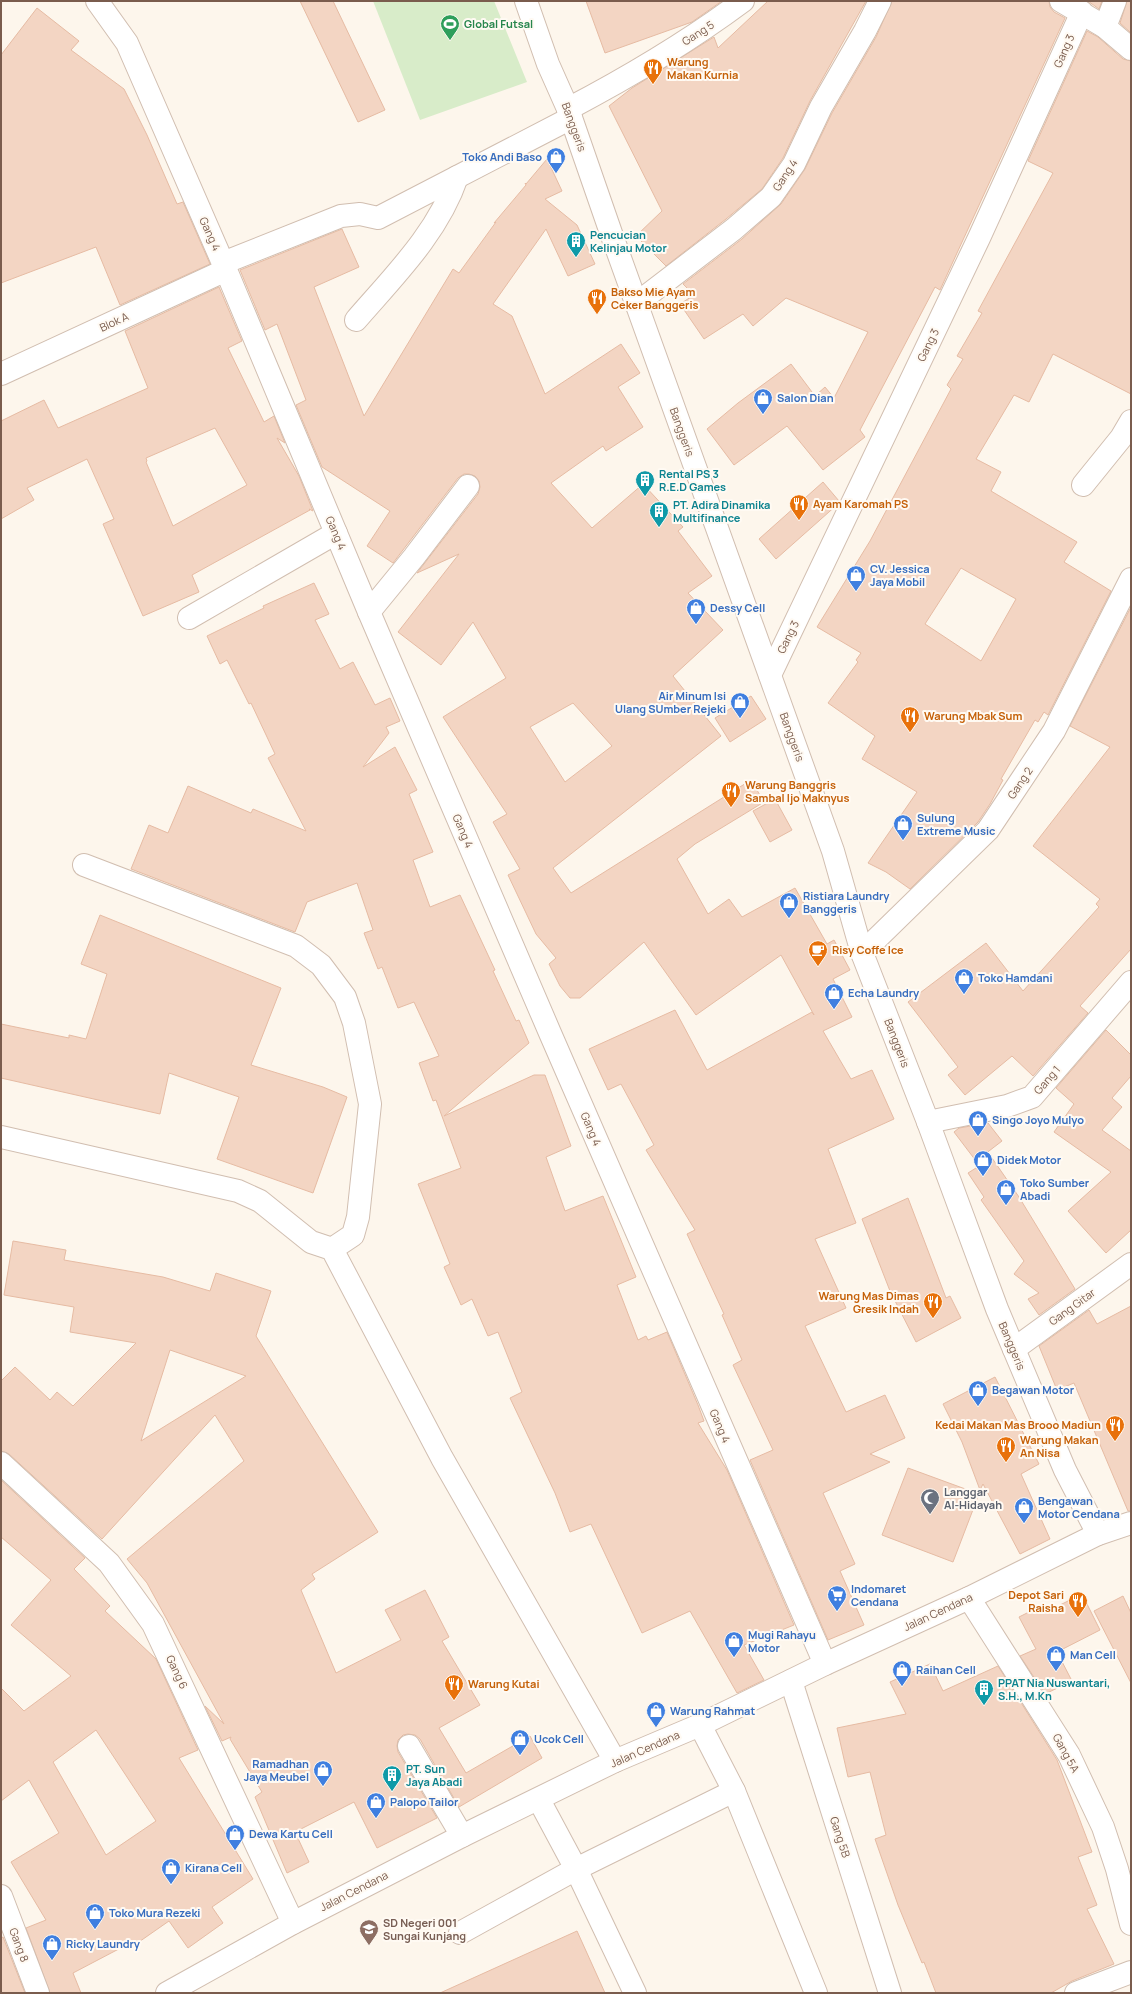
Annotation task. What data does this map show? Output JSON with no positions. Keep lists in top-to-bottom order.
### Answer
{
  "streets": {
    "street": [
      "Gang 5",
      "Gang 3",
      "Banggeris",
      "Gang 4",
      "Blok A",
      "Gang 2",
      "Gang 1",
      "Gang Gitar",
      "Jalan Cendana",
      "Gang 6",
      "Gang 5A",
      "Gang 5B",
      "Gang 8"
    ]
  },
  "crossings": [
    ["Gang 5", "Banggeris"],
    ["Gang 5", "Blok A"],
    ["Gang 3", "Banggeris"],
    ["Banggeris", "Gang 4"],
    ["Banggeris", "Gang 2"],
    ["Banggeris", "Gang 1"],
    ["Banggeris", "Gang Gitar"],
    ["Banggeris", "Jalan Cendana"],
    ["Gang 4", "Blok A"],
    ["Gang 4", "Jalan Cendana"],
    ["Jalan Cendana", "Gang 6"],
    ["Jalan Cendana", "Gang 5A"],
    ["Jalan Cendana", "Gang 5B"]
  ],
  "places": {
    "sports": ["Global Futsal"],
    "restaurant": [
      "Warung Makan Kurnia",
      "Bakso Mie Ayam Ceker Banggeris",
      "Ayam Karomah PS",
      "Warung Mbak Sum",
      "Warung Banggris Sambal Ijo Maknyus",
      "Warung Mas Dimas Gresik Indah",
      "Kedai Makan Mas Brooo Madiun",
      "Warung Makan An Nisa",
      "Depot Sari Raisha",
      "Warung Kutai"
    ],
    "shop": [
      "Toko Andi Baso",
      "Salon Dian",
      "CV. Jessica Jaya Mobil",
      "Dessy Cell",
      "Air Minum Isi Ulang SUmber Rejeki",
      "Sulung Extreme Music",
      "Ristiara Laundry Banggeris",
      "Toko Hamdani",
      "Echa Laundry",
      "Singo Joyo Mulyo",
      "Didek Motor",
      "Toko Sumber Abadi",
      "Begawan Motor",
      "Bengawan Motor Cendana",
      "Mugi Rahayu Motor",
      "Man Cell",
      "Raihan Cell",
      "Warung Rahmat",
      "Ucok Cell",
      "Ramadhan Jaya Meubel",
      "Palopo Tailor",
      "Dewa Kartu Cell",
      "Kirana Cell",
      "Toko Mura Rezeki",
      "Ricky Laundry"
    ],
    "building": [
      "Pencucian Kelinjau Motor",
      "Rental PS 3 R.E.D Games",
      "PT. Adira Dinamika Multifinance",
      "PPAT Nia Nuswantari, S.H., M.Kn",
      "PT. Sun Jaya Abadi"
    ],
    "cafe": ["Risy Coffe Ice"],
    "mosque": ["Langgar Al-Hidayah"],
    "supermarket": ["Indomaret Cendana"],
    "school or university": ["SD Negeri 001 Sungai Kunjang"]
  }
}
